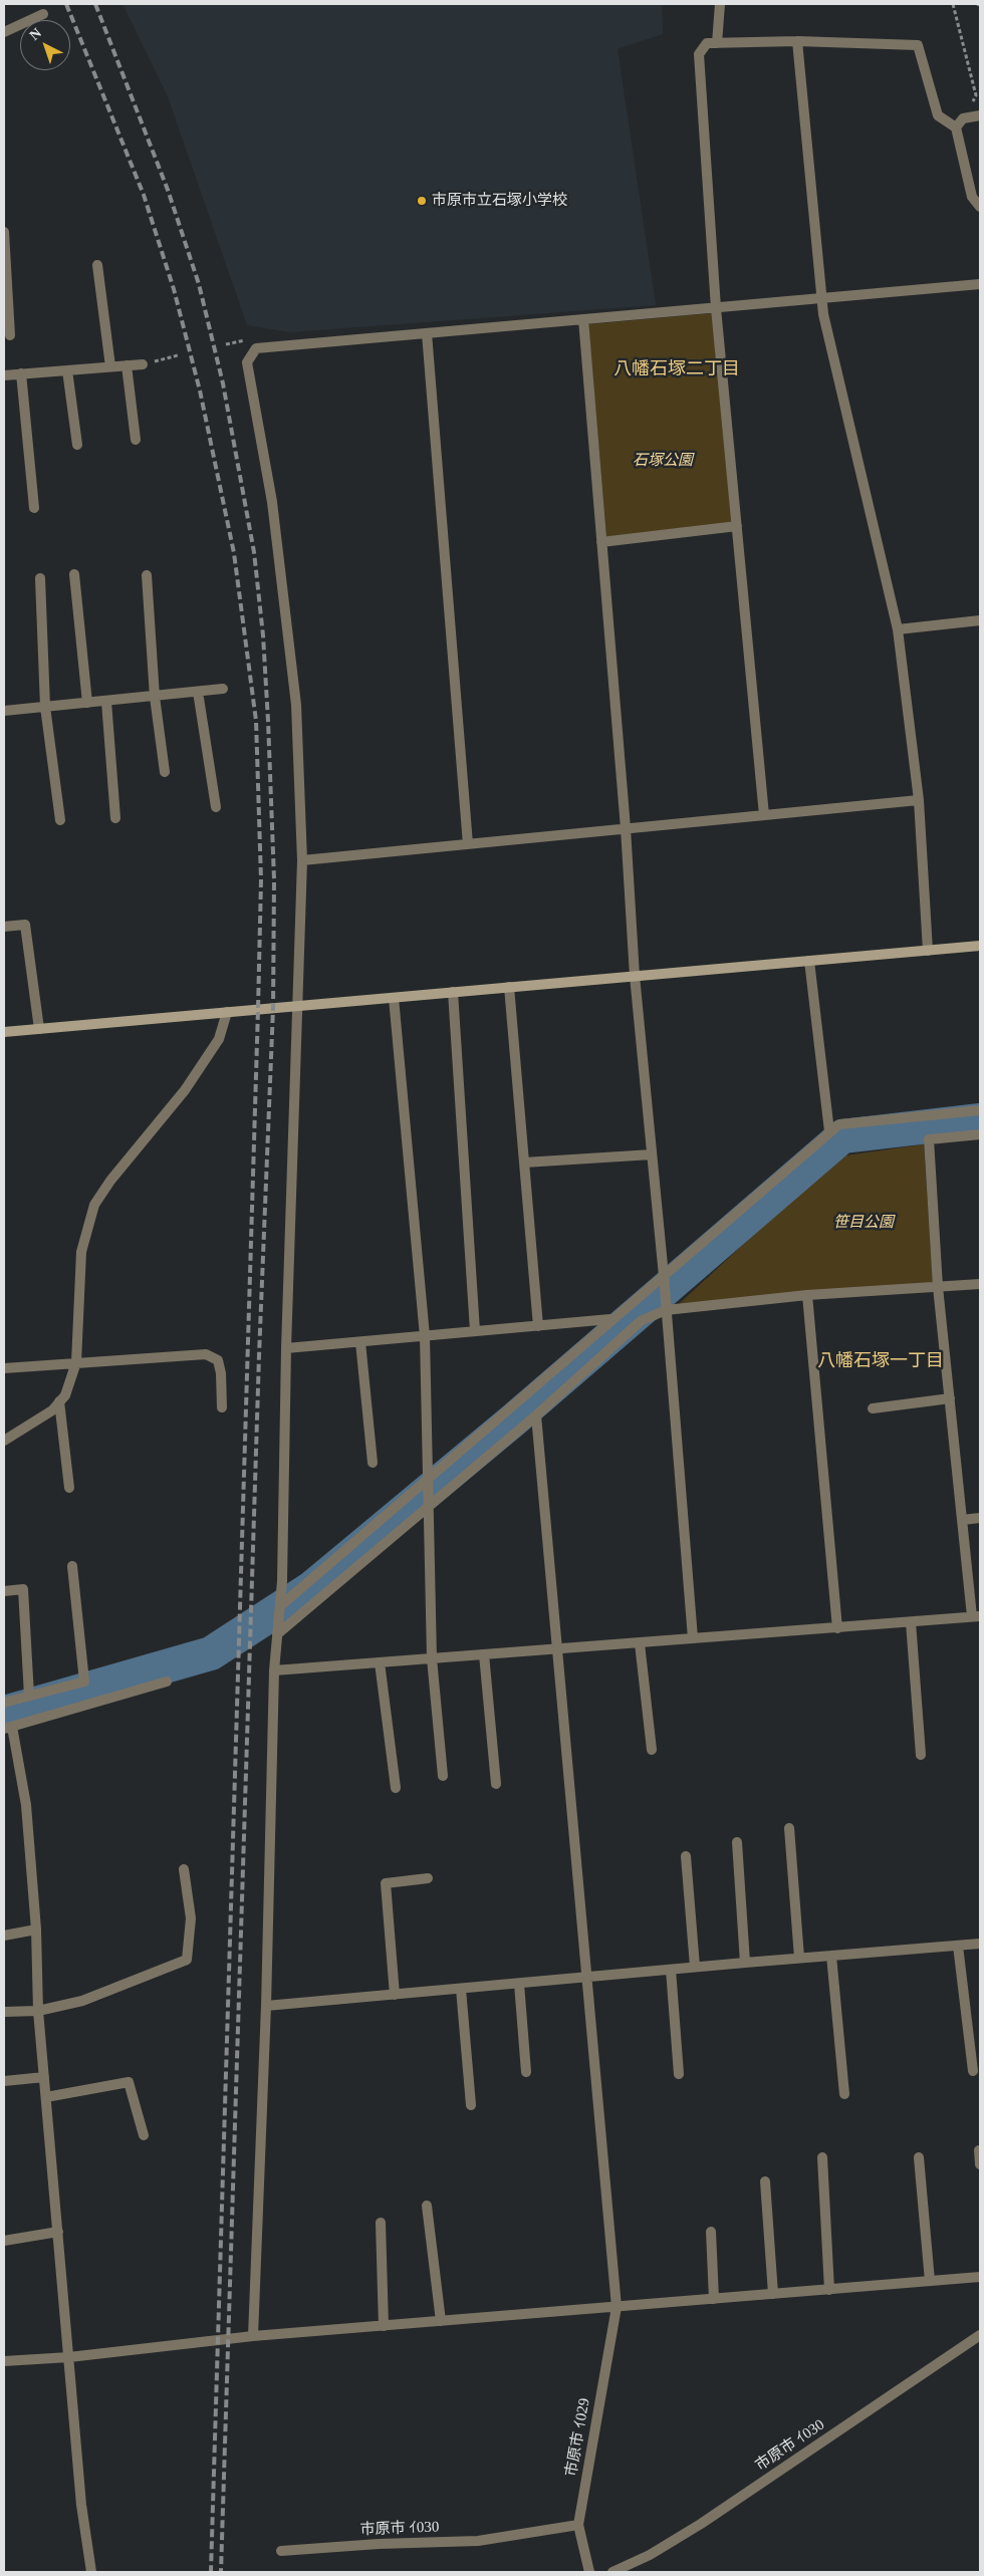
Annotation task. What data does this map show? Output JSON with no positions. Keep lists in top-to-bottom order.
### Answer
{
  "streets": {
    "street": ["市原市 ｲ029", "市原市 ｲ030"]
  },
  "crossings": [
    ["市原市 ｲ029", "市原市 ｲ030"]
  ],
  "districts": ["八幡石塚二丁目", "八幡石塚一丁目"],
  "parks": ["石塚公園", "笹目公園"],
  "places": ["市原市立石塚小学校"],
  "north": "top left"
}
